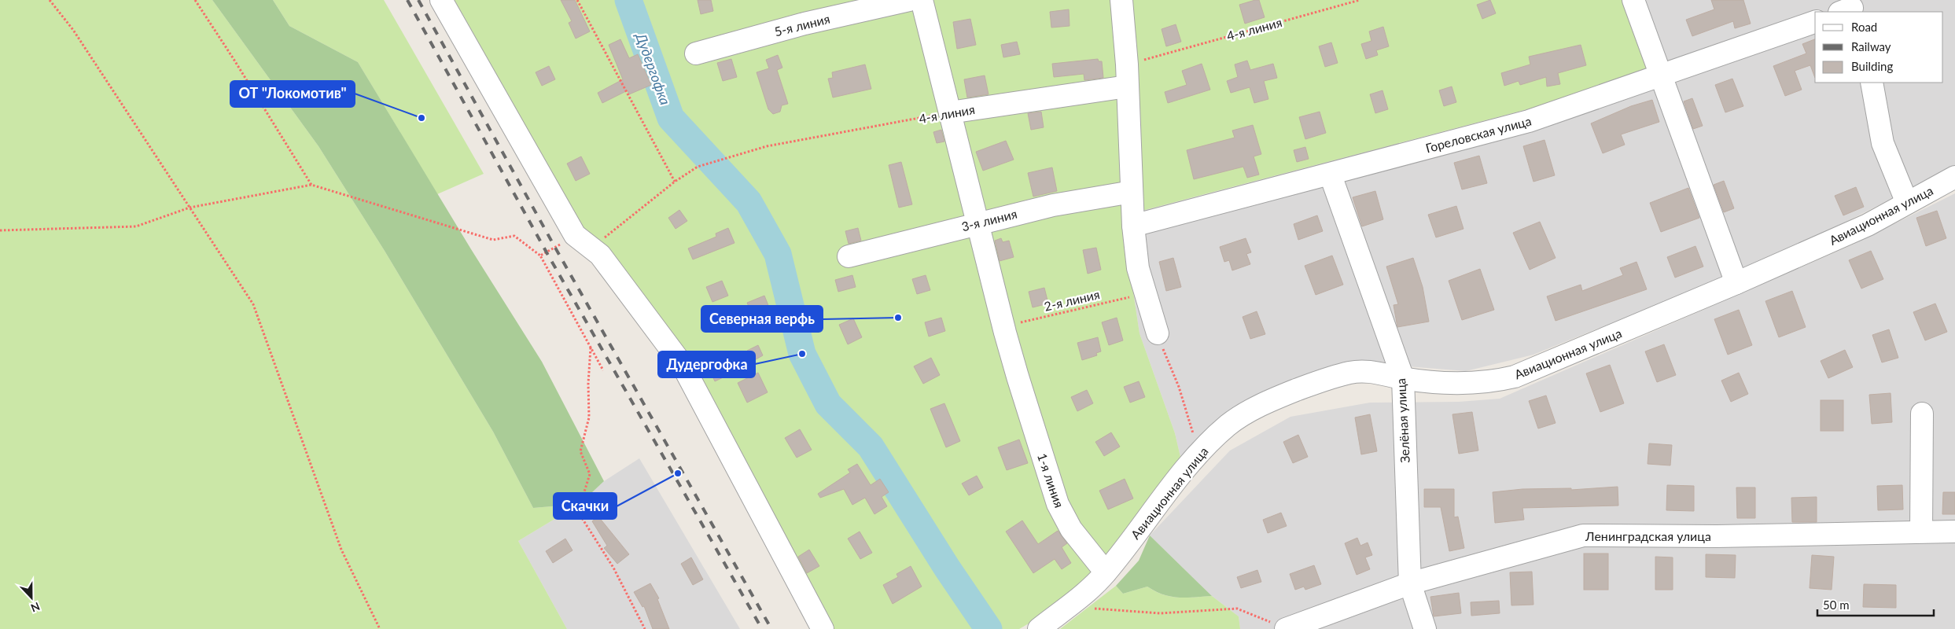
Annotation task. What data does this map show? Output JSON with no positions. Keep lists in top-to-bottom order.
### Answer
{
  "streets": {
    "street": [
      "5-я линия",
      "4-я линия",
      "Гореловская улица",
      "Авиационная улица",
      "3-я линия",
      "Зелёная улица",
      "1-я линия",
      "Ленинградская улица"
    ],
    "path": ["2-я линия"]
  },
  "crossings": [
    ["4-я линия", "1-я линия"],
    ["Гореловская улица", "Зелёная улица"],
    ["Авиационная улица", "Зелёная улица"],
    ["Авиационная улица", "1-я линия"],
    ["3-я линия", "1-я линия"],
    ["2-я линия", "1-я линия"],
    ["Зелёная улица", "Ленинградская улица"]
  ],
  "water": ["Дудергофка"],
  "places": [
    "ОТ \"Локомотив\"",
    "Северная верфь",
    "Дудергофка",
    "Скачки"
  ],
  "legend": ["Road", "Railway", "Building"],
  "scale_bar": "50 m",
  "north": "bottom"
}
